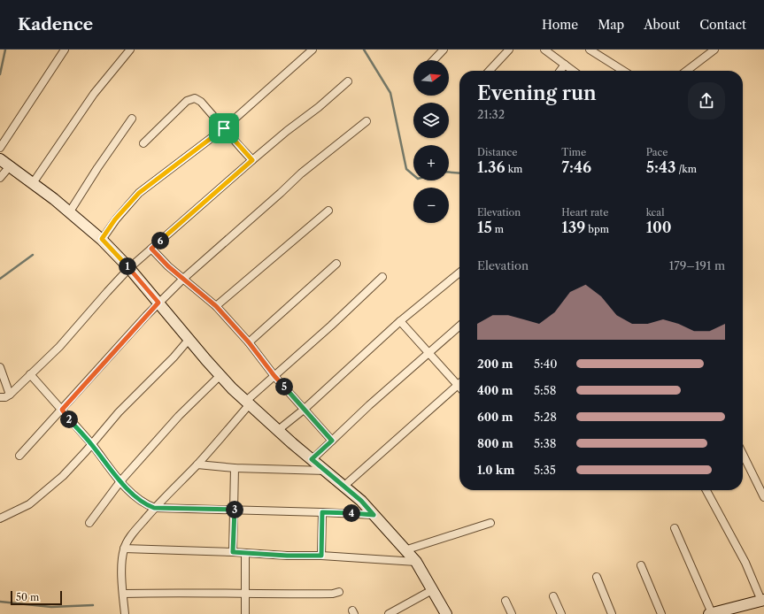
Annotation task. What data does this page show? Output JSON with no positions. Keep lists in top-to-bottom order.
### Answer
{
  "scale_bar": "50 m",
  "north": "right",
  "page": {
    "header": "Kadence",
    "nav": [
      "Home",
      "Map",
      "About",
      "Contact"
    ],
    "map_buttons": ["+", "−"],
    "heading": ["Evening run", "21:32"],
    "stats": [
      ["Distance", "1.36 km"],
      ["Time", "7:46"],
      ["Pace", "5:43 /km"],
      ["Elevation", "15 m"],
      ["Heart rate", "139 bpm"],
      ["kcal", "100"]
    ],
    "pins": [
      "6",
      "1",
      "5",
      "2",
      "3",
      "4"
    ],
    "chart": ["Elevation", "179–191 m"],
    "list": [
      {
        "name": "200 m",
        "note": "5:40"
      },
      {
        "name": "400 m",
        "note": "5:58"
      },
      {
        "name": "600 m",
        "note": "5:28"
      },
      {
        "name": "800 m",
        "note": "5:38"
      },
      {
        "name": "1.0 km",
        "note": "5:35"
      }
    ],
    "scale": "50 m"
  }
}
